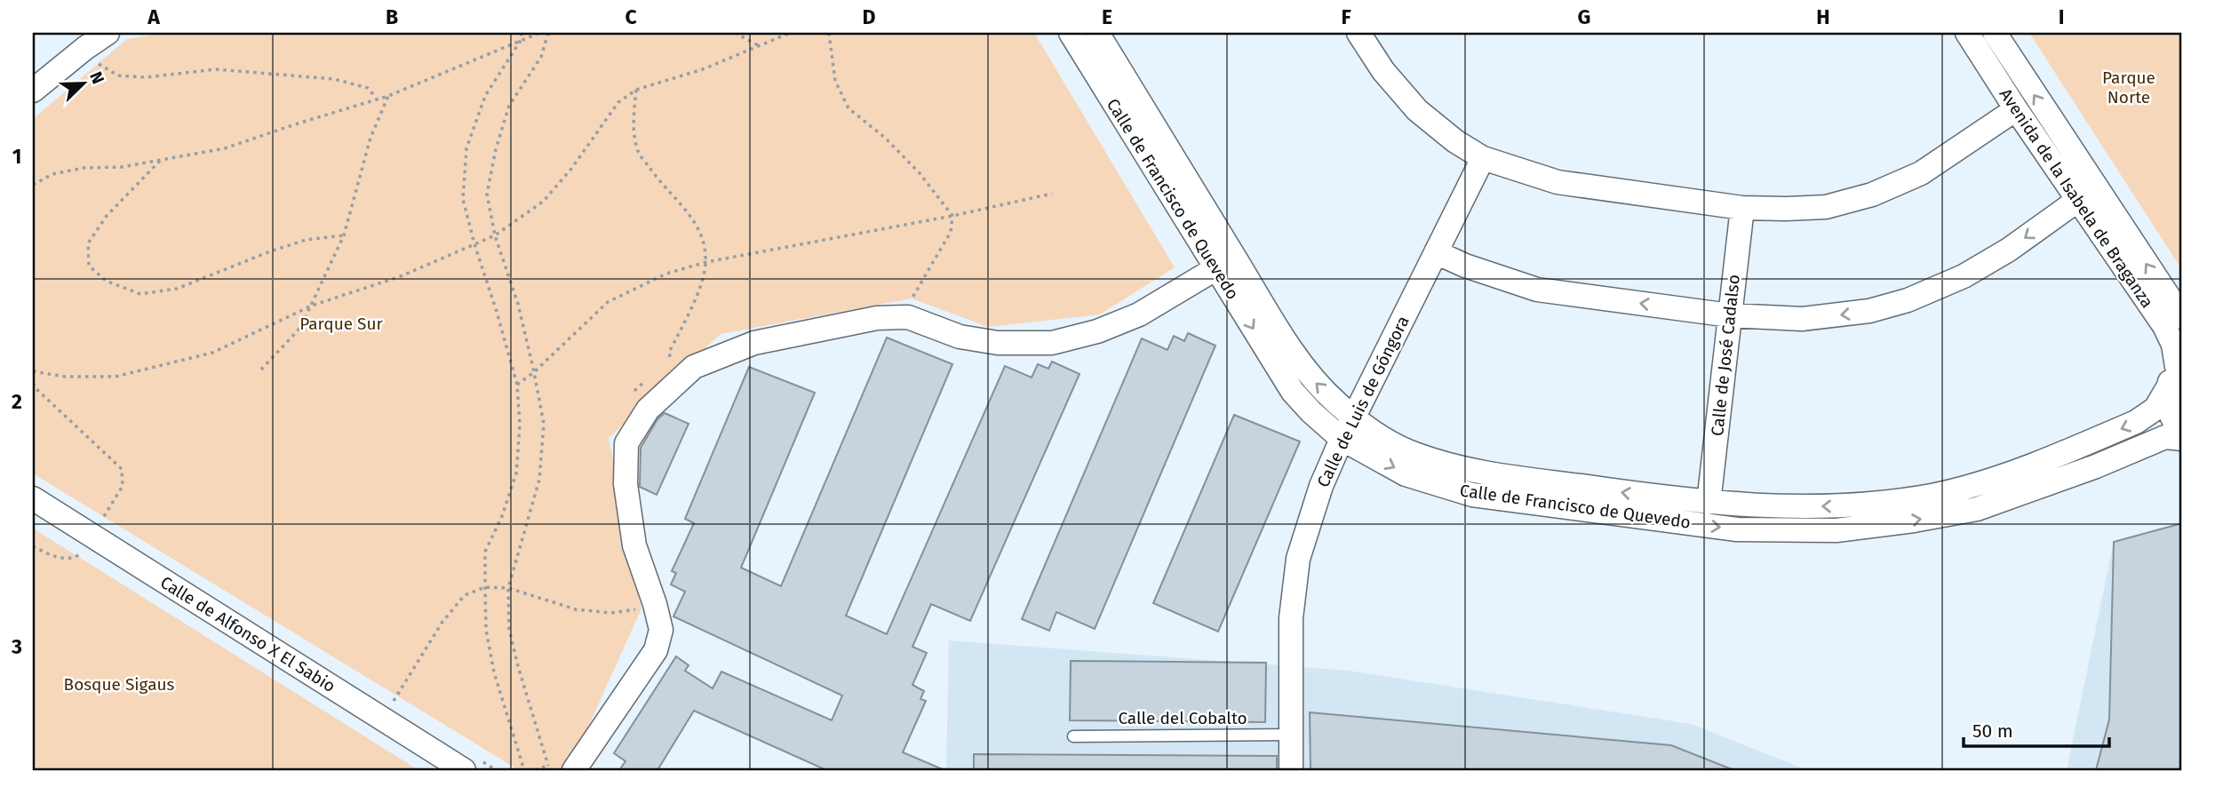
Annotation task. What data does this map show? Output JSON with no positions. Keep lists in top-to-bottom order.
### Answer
{
  "streets": {
    "street": [
      "Avenida de la Isabela de Braganza",
      "Calle de Francisco de Quevedo",
      "Calle de José Cadalso",
      "Calle de Luis de Góngora",
      "Calle de Alfonso X El Sabio"
    ],
    "lane": ["Calle del Cobalto"]
  },
  "crossings": [
    ["Avenida de la Isabela de Braganza", "Calle de Francisco de Quevedo"],
    ["Calle de Francisco de Quevedo", "Calle de José Cadalso"],
    ["Calle de Francisco de Quevedo", "Calle de Luis de Góngora"],
    ["Calle de Luis de Góngora", "Calle del Cobalto"]
  ],
  "parks": ["Parque Norte", "Parque Sur", "Bosque Sigaus"],
  "scale_bar": "50 m",
  "north": "top right",
  "grid": {
    "columns": [
      "A",
      "B",
      "C",
      "D",
      "E",
      "F",
      "G",
      "H",
      "I"
    ],
    "rows": ["1", "2", "3"]
  }
}
